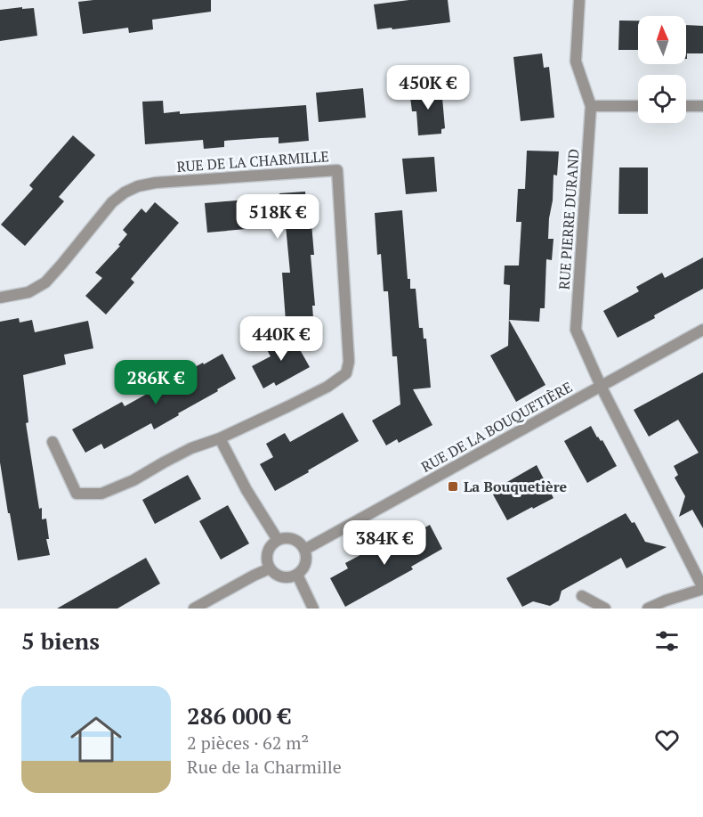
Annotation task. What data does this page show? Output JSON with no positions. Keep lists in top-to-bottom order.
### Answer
{
  "streets": {
    "street": ["RUE DE LA CHARMILLE", "RUE PIERRE DURAND", "RUE DE LA BOUQUETIÈRE"]
  },
  "crossings": [
    ["RUE PIERRE DURAND", "RUE DE LA BOUQUETIÈRE"]
  ],
  "places": {
    "transit": ["La Bouquetière"]
  },
  "north": "top",
  "page": {
    "price": [
      "450K €",
      "518K €",
      "440K €",
      "286K €",
      "384K €"
    ],
    "heading": "5 biens",
    "list": [
      {
        "name": "286 000 €",
        "note": "2 pièces · 62 m² · Rue de la Charmille"
      }
    ]
  }
}
